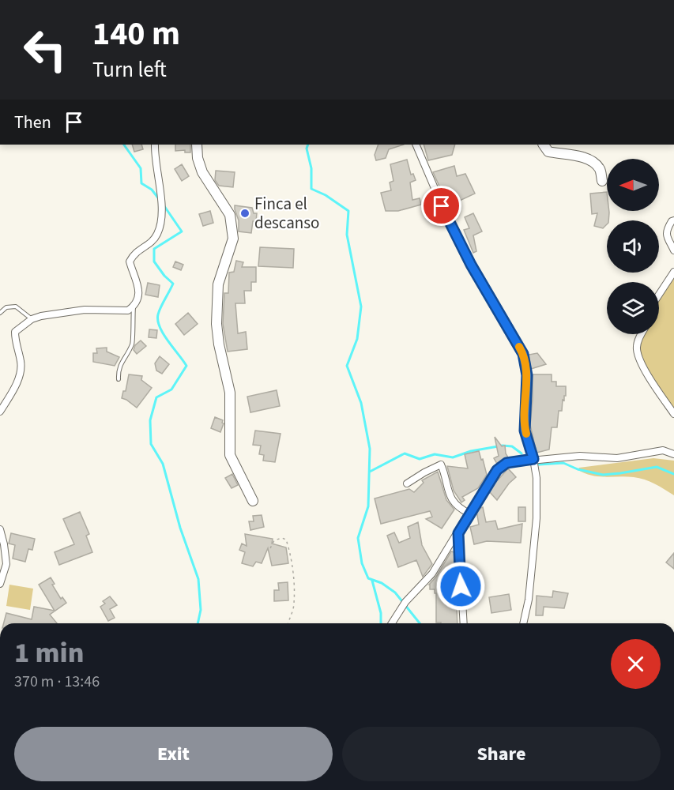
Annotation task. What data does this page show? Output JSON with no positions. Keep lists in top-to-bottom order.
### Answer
{
  "places": ["Finca el descanso"],
  "north": "left",
  "page": {
    "turn": ["140 m", "Turn left"],
    "then": "Then",
    "heading": ["1 min", "370 m · 13:46"],
    "buttons": ["Exit", "Share"]
  }
}
